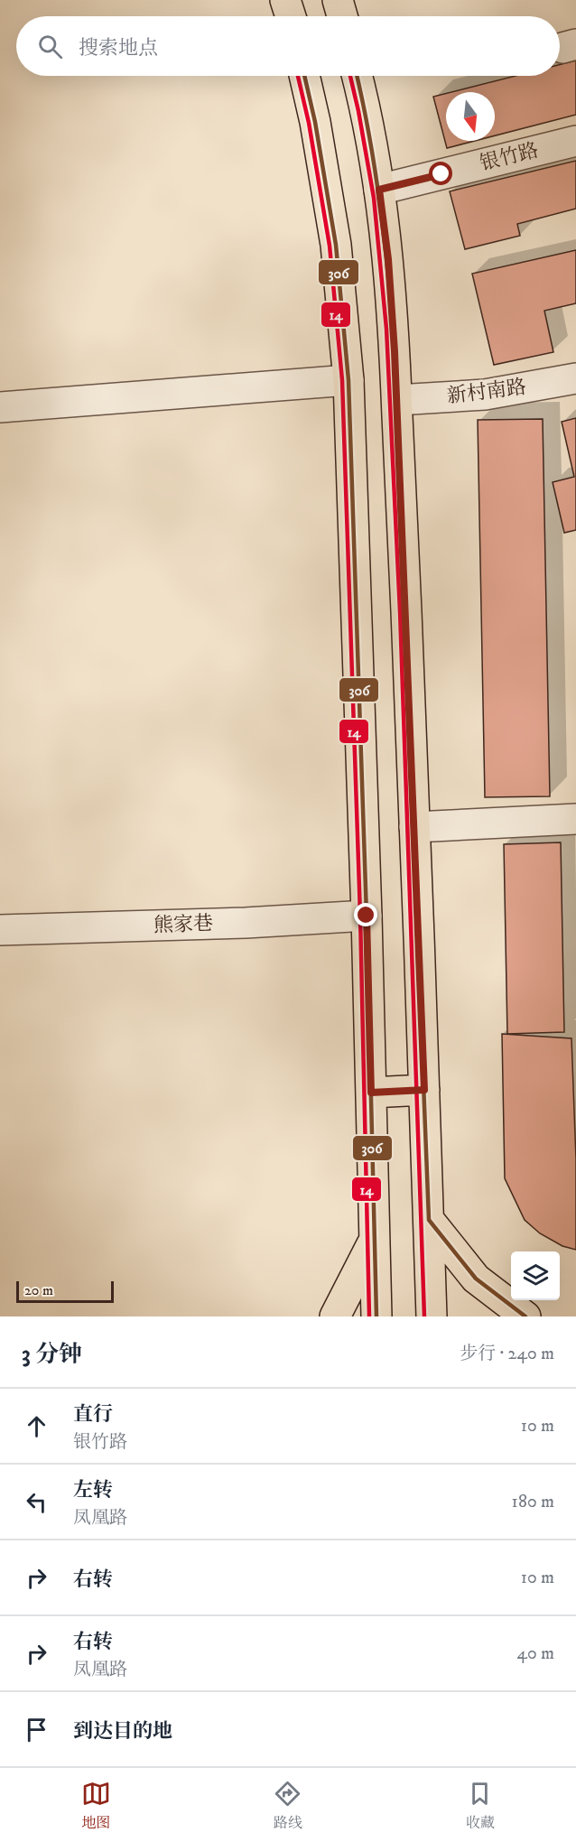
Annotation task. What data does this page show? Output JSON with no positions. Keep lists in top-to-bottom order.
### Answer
{
  "streets": {
    "street": ["银竹路", "新村南路", "熊家巷"]
  },
  "lines": ["transit line 306", "transit line 14"],
  "scale_bar": "20 m",
  "north": "bottom",
  "page": {
    "search": "搜索地点",
    "scale": "20 m",
    "heading": ["3 分钟", "步行 · 240 m"],
    "list": [
      ["直行", "银竹路", "10 m"],
      ["左转", "凤凰路", "180 m"],
      ["右转", "10 m"],
      ["右转", "凤凰路", "40 m"],
      "到达目的地"
    ],
    "nav": ["地图", "路线", "收藏"]
  }
}
